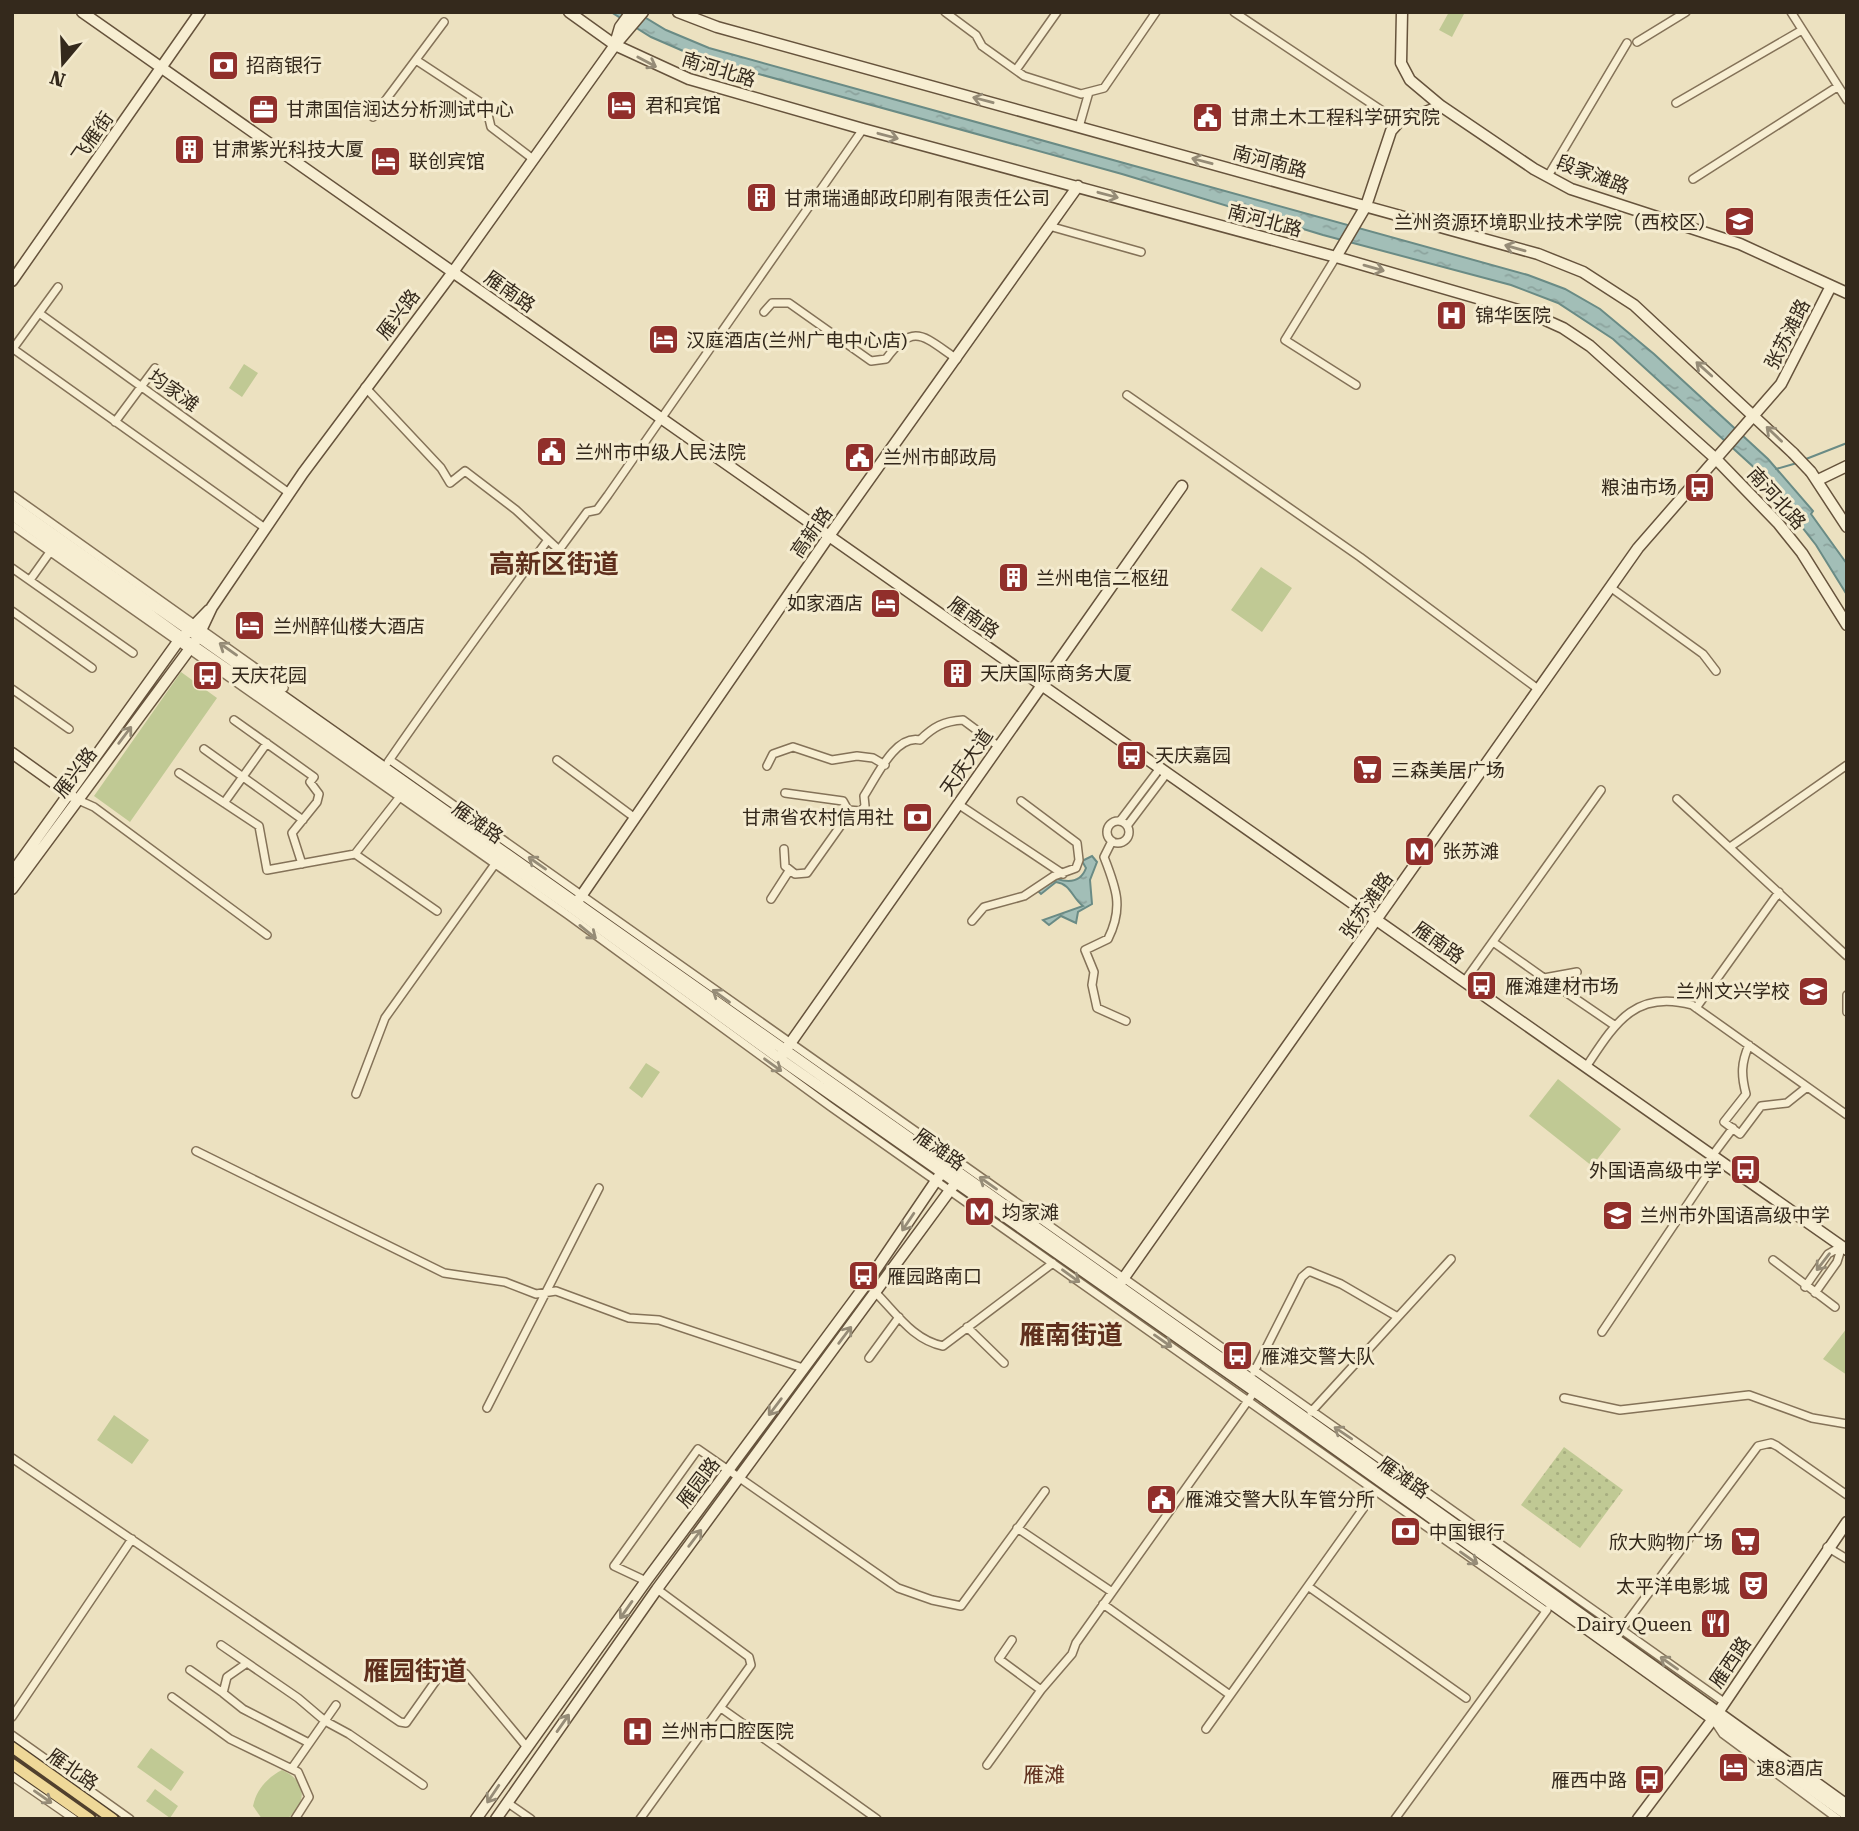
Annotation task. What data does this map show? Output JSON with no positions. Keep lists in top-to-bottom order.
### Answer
{
  "streets": {
    "main road": [
      "南河北路",
      "飞雁街",
      "南河南路",
      "段家滩路",
      "雁南路",
      "雁兴路",
      "张苏滩路",
      "高新路",
      "天庆大道",
      "雁滩路",
      "雁园路",
      "雁西路",
      "雁北路"
    ],
    "street": ["均家滩"]
  },
  "crossings": [
    ["南河北路", "雁兴路"],
    ["南河北路", "张苏滩路"],
    ["南河北路", "高新路"],
    ["飞雁街", "雁南路"],
    ["南河南路", "张苏滩路"],
    ["段家滩路", "张苏滩路"],
    ["雁南路", "雁兴路"],
    ["雁南路", "张苏滩路"],
    ["雁南路", "高新路"],
    ["雁南路", "天庆大道"],
    ["雁兴路", "均家滩"],
    ["雁兴路", "雁滩路"],
    ["张苏滩路", "雁滩路"],
    ["高新路", "雁滩路"],
    ["天庆大道", "雁滩路"],
    ["雁滩路", "雁园路"],
    ["雁滩路", "雁西路"]
  ],
  "one_way": ["南河北路", "南河南路"],
  "districts": [
    "高新区街道",
    "雁南街道",
    "雁园街道",
    "雁滩"
  ],
  "places": {
    "bank": ["招商银行", "甘肃省农村信用社", "中国银行"],
    "hotel": [
      "君和宾馆",
      "联创宾馆",
      "汉庭酒店(兰州广电中心店)",
      "如家酒店",
      "兰州醉仙楼大酒店",
      "速8酒店"
    ],
    "office": ["甘肃国信润达分析测试中心"],
    "public building": [
      "甘肃土木工程科学研究院",
      "兰州市中级人民法院",
      "兰州市邮政局",
      "雁滩交警大队车管分所"
    ],
    "building": [
      "甘肃紫光科技大厦",
      "甘肃瑞通邮政印刷有限责任公司",
      "兰州电信二枢纽",
      "天庆国际商务大厦"
    ],
    "school or university": ["兰州资源环境职业技术学院（西校区）", "兰州文兴学校", "兰州市外国语高级中学"],
    "hospital": ["锦华医院", "兰州市口腔医院"],
    "bus stop": [
      "粮油市场",
      "天庆花园",
      "天庆嘉园",
      "雁滩建材市场",
      "外国语高级中学",
      "雁园路南口",
      "雁滩交警大队",
      "雁西中路"
    ],
    "supermarket": ["三森美居广场", "欣大购物广场"],
    "metro station": ["张苏滩", "均家滩"],
    "theatre": ["太平洋电影城"],
    "restaurant": ["Dairy Queen"]
  },
  "north": "bottom"
}
